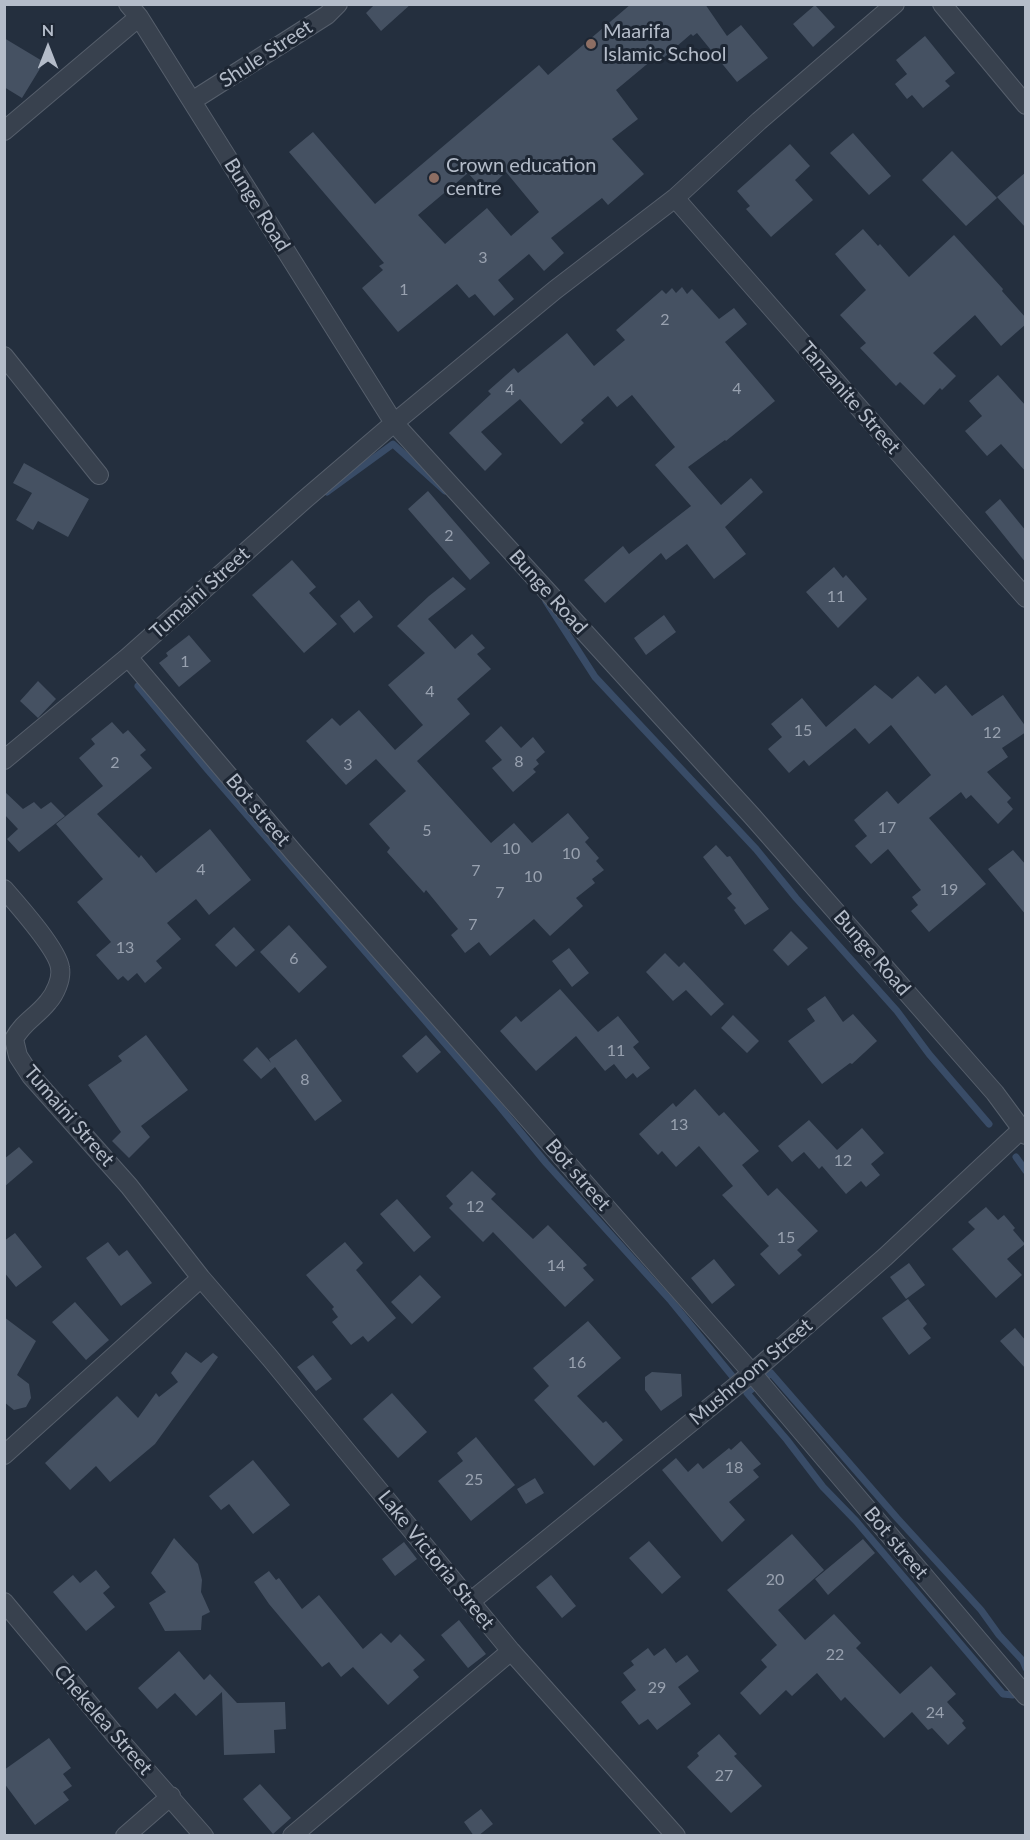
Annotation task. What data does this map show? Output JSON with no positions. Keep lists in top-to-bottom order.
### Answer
{
  "streets": {
    "street": [
      "Shule Street",
      "Bunge Road",
      "Tanzanite Street",
      "Tumaini Street",
      "Bot street",
      "Mushroom Street",
      "Lake Victoria Street",
      "Chekelea Street"
    ]
  },
  "crossings": [
    ["Shule Street", "Bunge Road"],
    ["Bunge Road", "Tumaini Street"],
    ["Bunge Road", "Mushroom Street"],
    ["Tanzanite Street", "Tumaini Street"],
    ["Tumaini Street", "Bot street"],
    ["Tumaini Street", "Lake Victoria Street"],
    ["Bot street", "Mushroom Street"],
    ["Mushroom Street", "Lake Victoria Street"]
  ],
  "places": ["Maarifa Islamic School", "Crown education centre"],
  "house_numbers": [
    "3",
    "1",
    "2",
    "4",
    "4",
    "2",
    "11",
    "1",
    "4",
    "15",
    "12",
    "8",
    "2",
    "3",
    "17",
    "5",
    "10",
    "10",
    "4",
    "7",
    "10",
    "19",
    "7",
    "7",
    "13",
    "6",
    "11",
    "8",
    "13",
    "12",
    "12",
    "15",
    "14",
    "16",
    "18",
    "25",
    "20",
    "22",
    "29",
    "24",
    "27"
  ],
  "north": "top"
}
